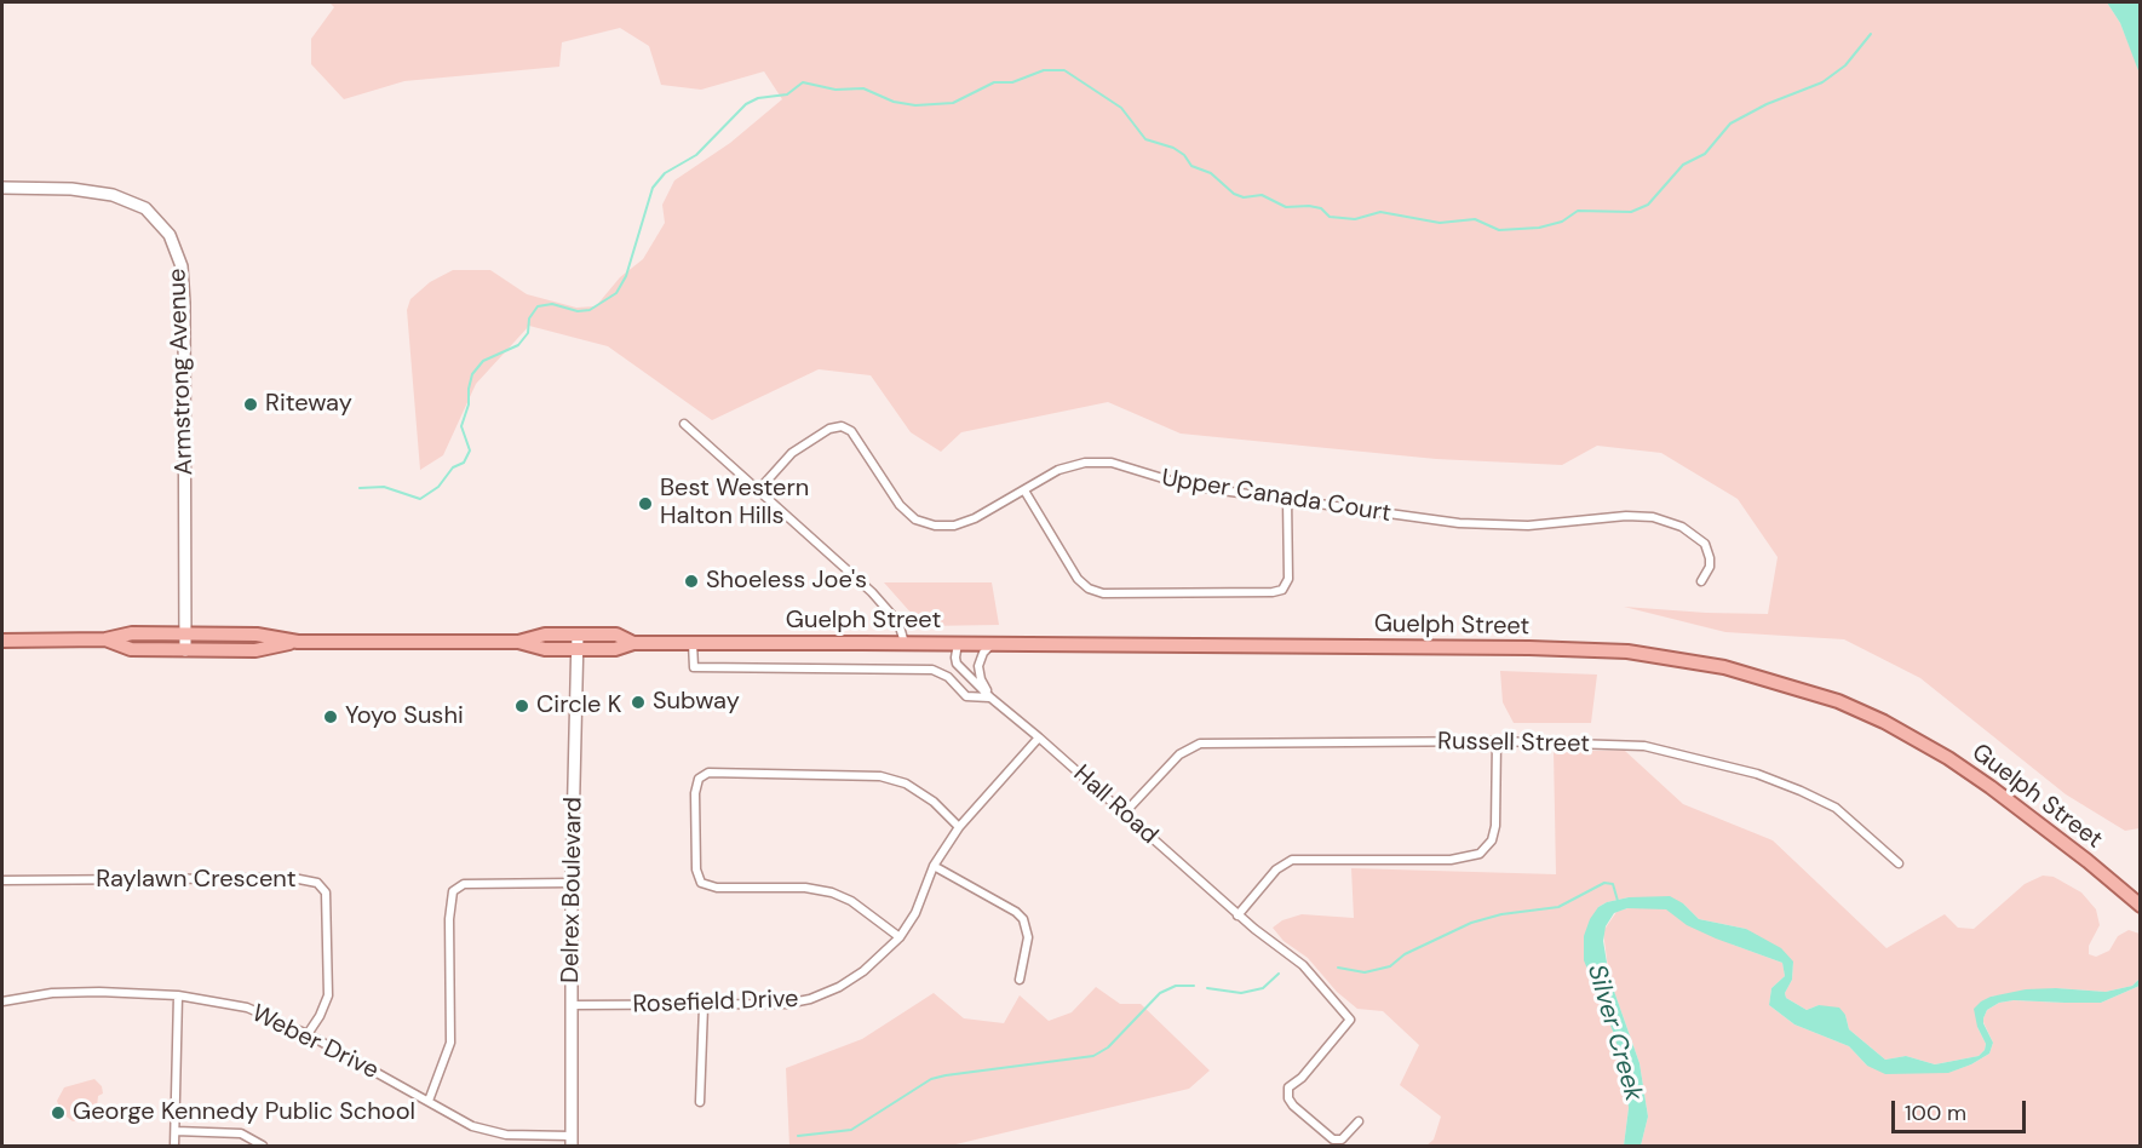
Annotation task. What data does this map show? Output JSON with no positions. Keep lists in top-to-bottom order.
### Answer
{
  "streets": {
    "main road": ["Guelph Street"],
    "street": [
      "Armstrong Avenue",
      "Upper Canada Court",
      "Russell Street",
      "Hall Road",
      "Raylawn Crescent",
      "Delrex Boulevard",
      "Rosefield Drive",
      "Weber Drive"
    ]
  },
  "crossings": [
    ["Armstrong Avenue", "Guelph Street"],
    ["Guelph Street", "Hall Road"],
    ["Guelph Street", "Delrex Boulevard"],
    ["Russell Street", "Hall Road"],
    ["Hall Road", "Rosefield Drive"],
    ["Raylawn Crescent", "Weber Drive"],
    ["Delrex Boulevard", "Rosefield Drive"],
    ["Delrex Boulevard", "Weber Drive"]
  ],
  "water": ["Silver Creek"],
  "places": [
    "Riteway",
    "Best Western Halton Hills",
    "Shoeless Joe's",
    "Subway",
    "Circle K",
    "Yoyo Sushi",
    "George Kennedy Public School"
  ],
  "scale_bar": "100 m"
}
